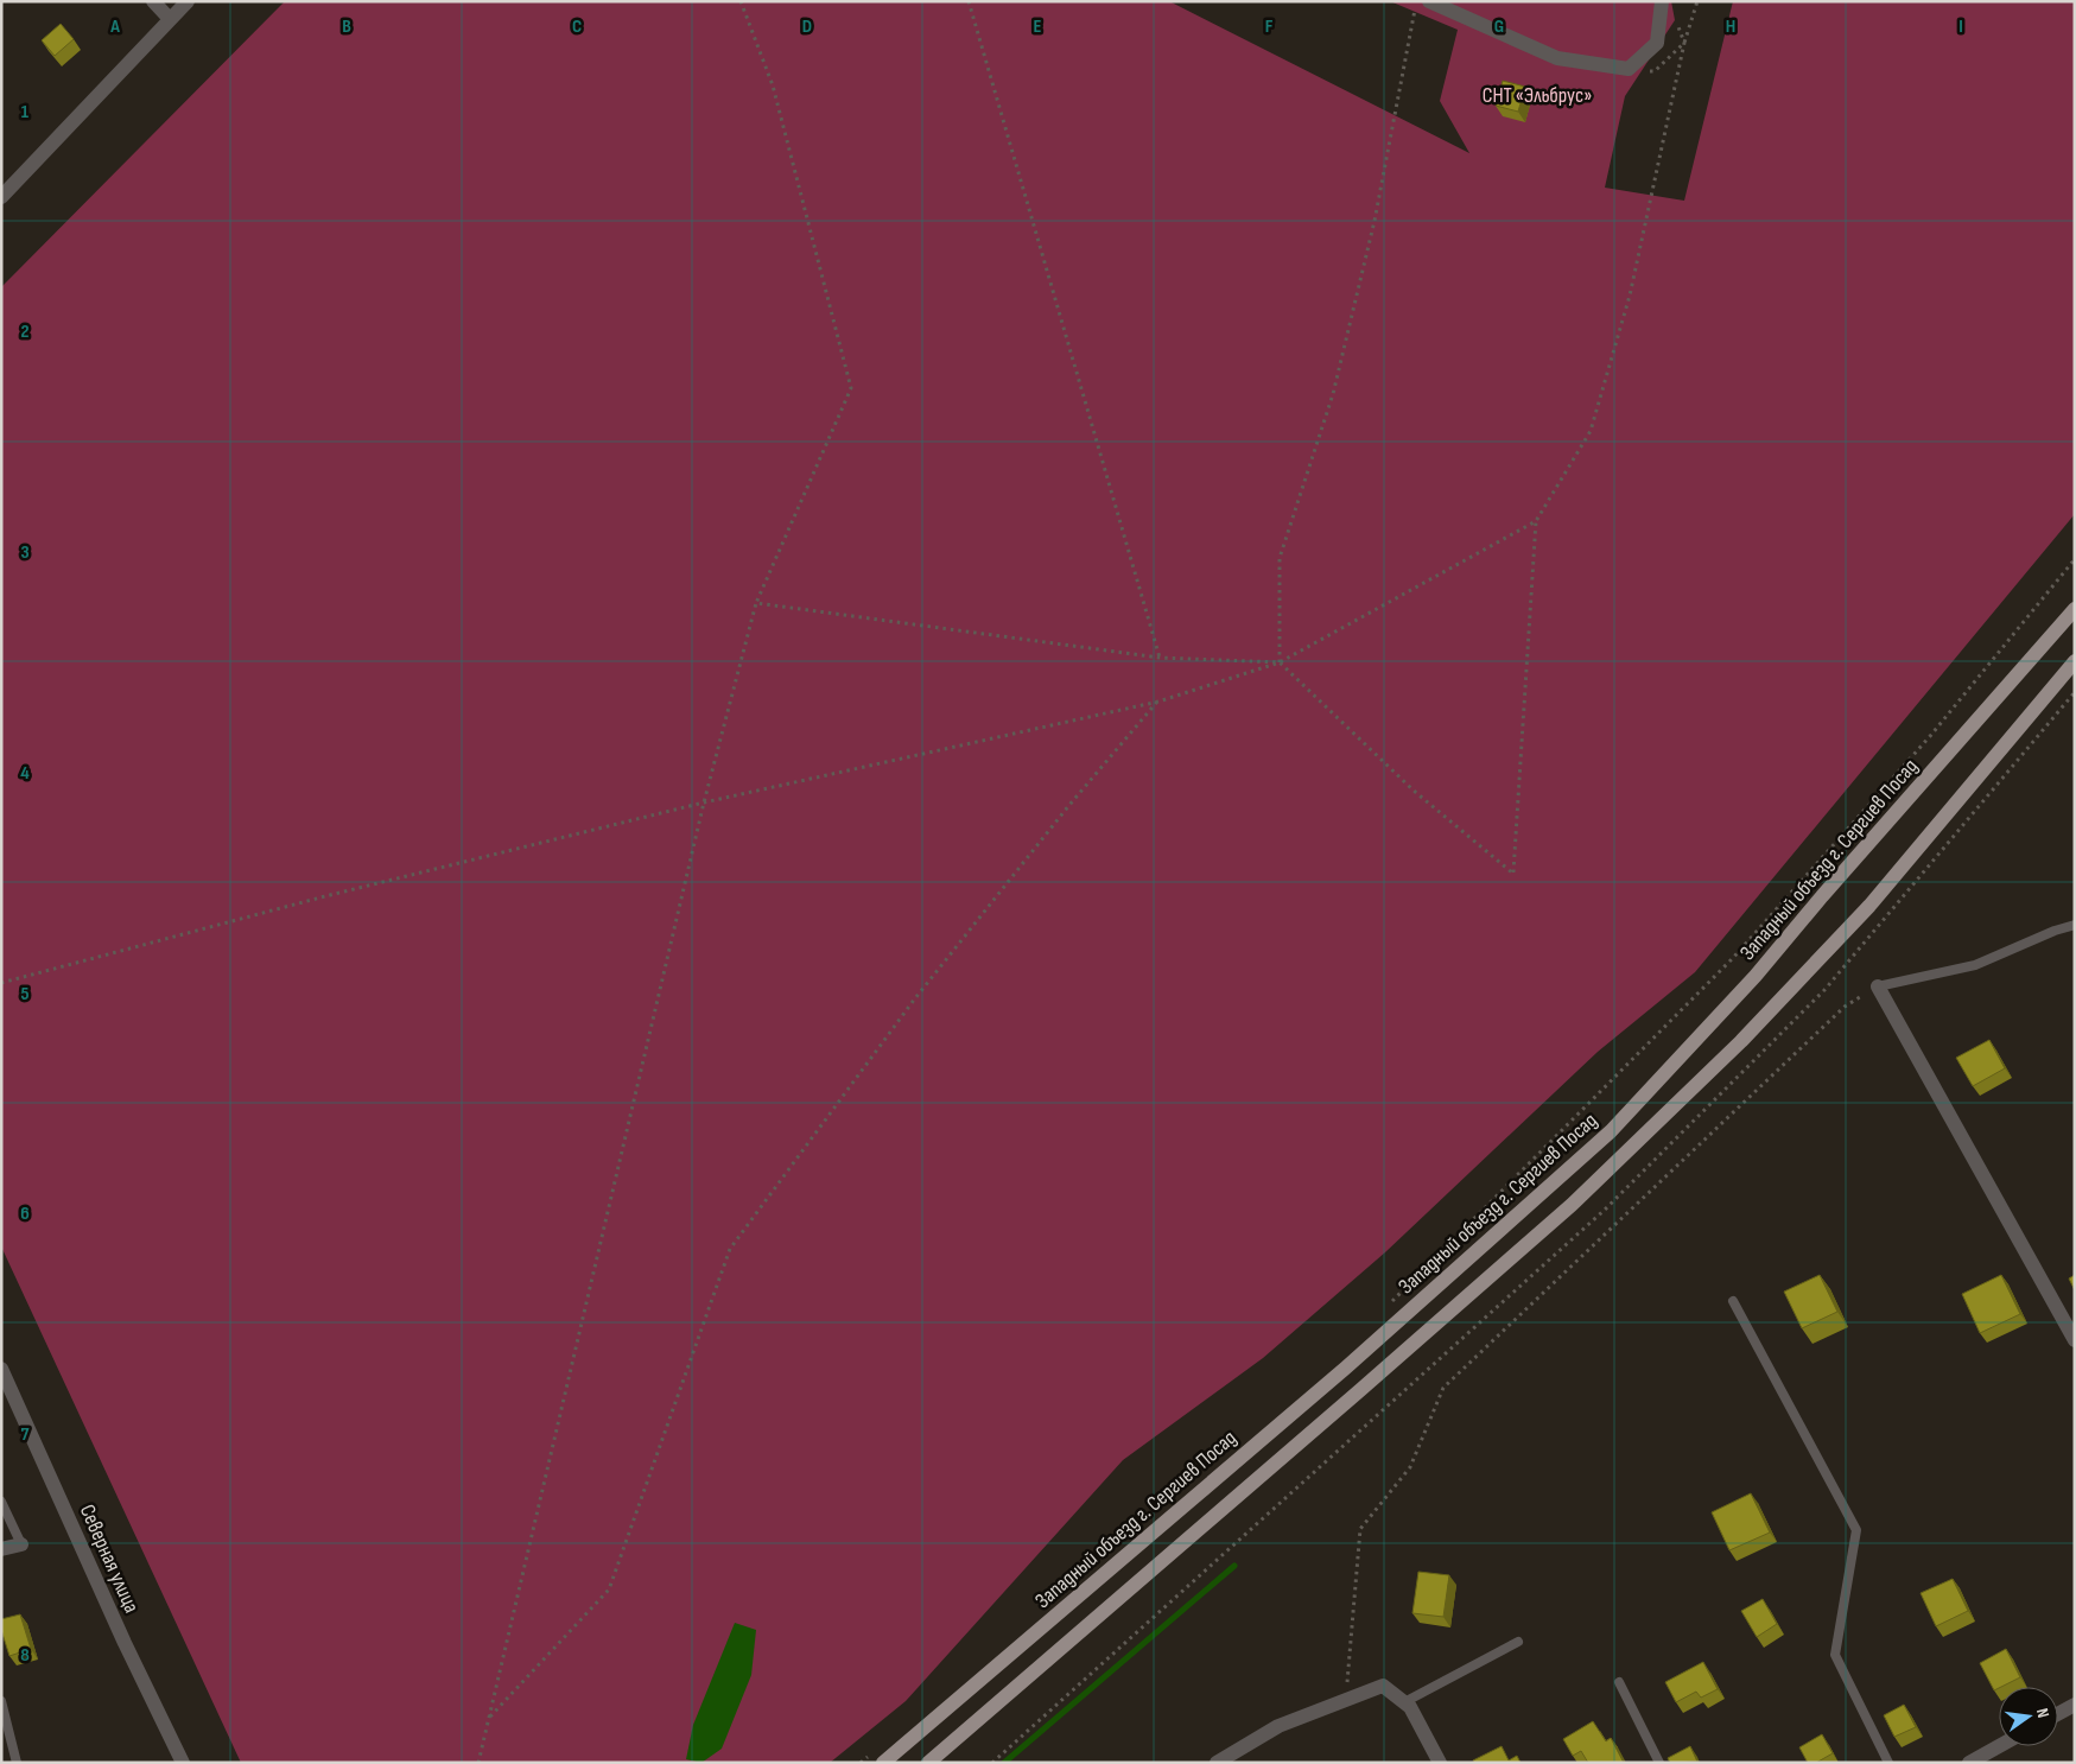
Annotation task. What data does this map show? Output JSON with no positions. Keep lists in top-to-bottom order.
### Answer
{
  "streets": {
    "main road": ["Западный объезд г. Сергиев Посад"],
    "street": ["Северная улица"]
  },
  "parks": ["СНТ «Эльбрус»"],
  "north": "right",
  "grid": {
    "columns": [
      "A",
      "B",
      "C",
      "D",
      "E",
      "F",
      "G",
      "H",
      "I"
    ],
    "rows": [
      "1",
      "2",
      "3",
      "4",
      "5",
      "6",
      "7",
      "8"
    ]
  }
}
